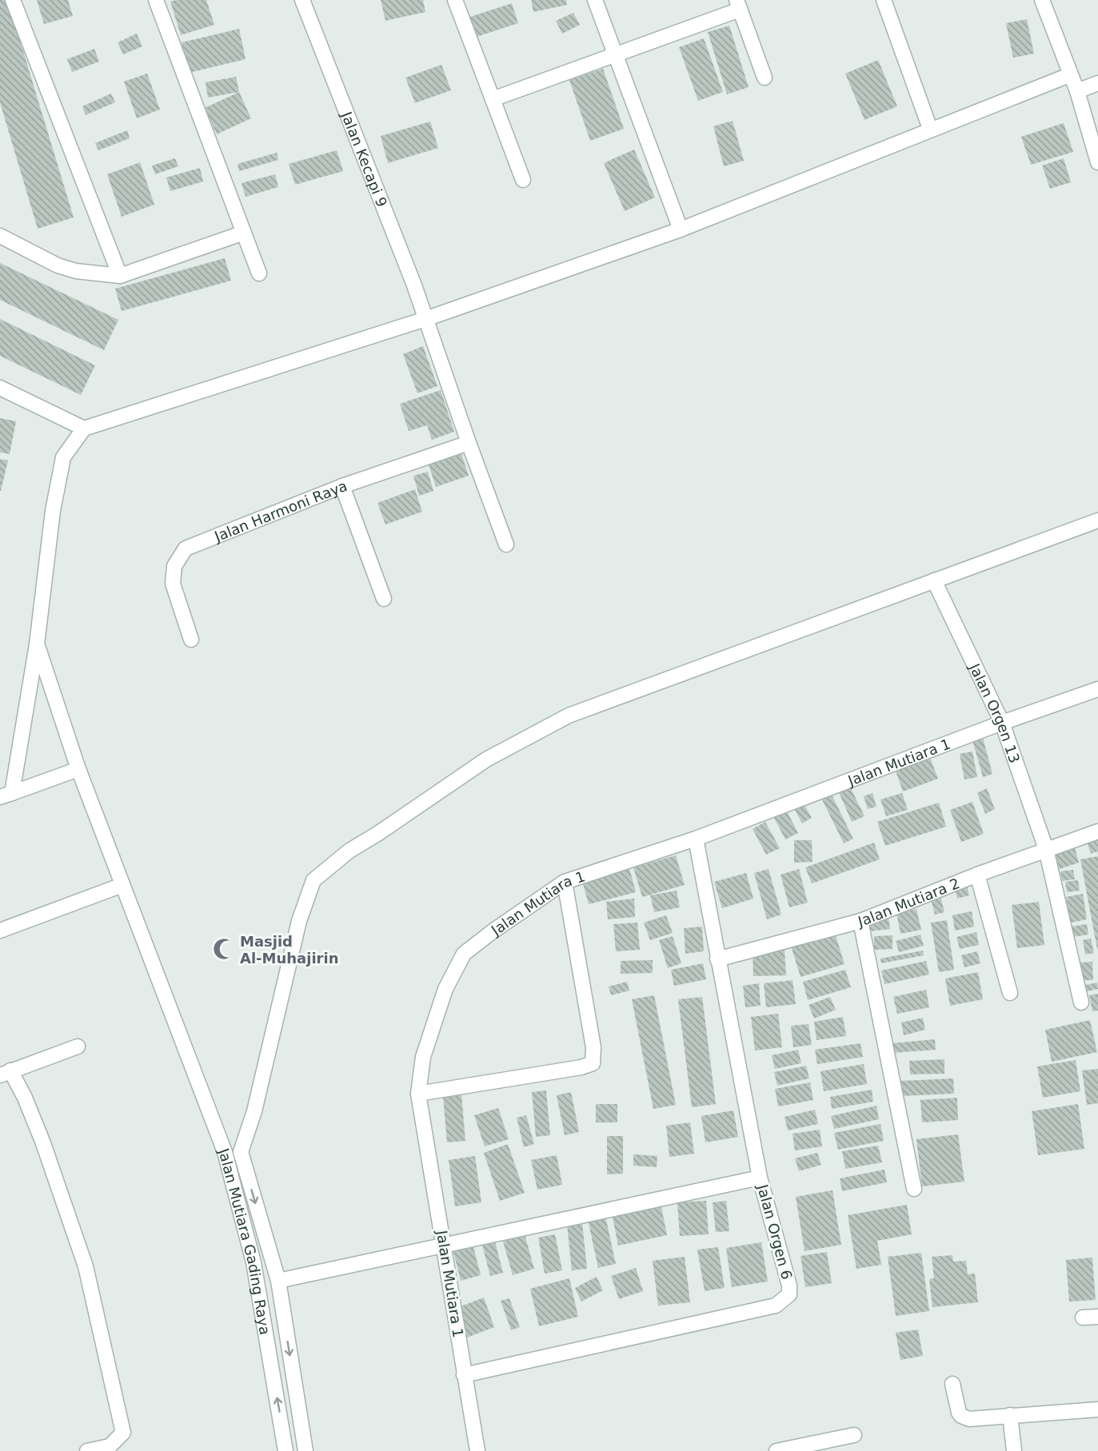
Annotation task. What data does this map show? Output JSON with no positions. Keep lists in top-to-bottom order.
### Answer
{
  "streets": {
    "street": [
      "Jalan Kecapi 9",
      "Jalan Harmoni Raya",
      "Jalan Orgen 13",
      "Jalan Mutiara 1",
      "Jalan Mutiara 2",
      "Jalan Orgen 6",
      "Jalan Mutiara Gading Raya"
    ]
  },
  "crossings": [
    ["Jalan Kecapi 9", "Jalan Harmoni Raya"],
    ["Jalan Orgen 13", "Jalan Mutiara 1"],
    ["Jalan Orgen 13", "Jalan Mutiara 2"],
    ["Jalan Mutiara 1", "Jalan Orgen 6"],
    ["Jalan Mutiara 2", "Jalan Orgen 6"]
  ],
  "places": {
    "mosque": ["Masjid Al-Muhajirin"]
  }
}
